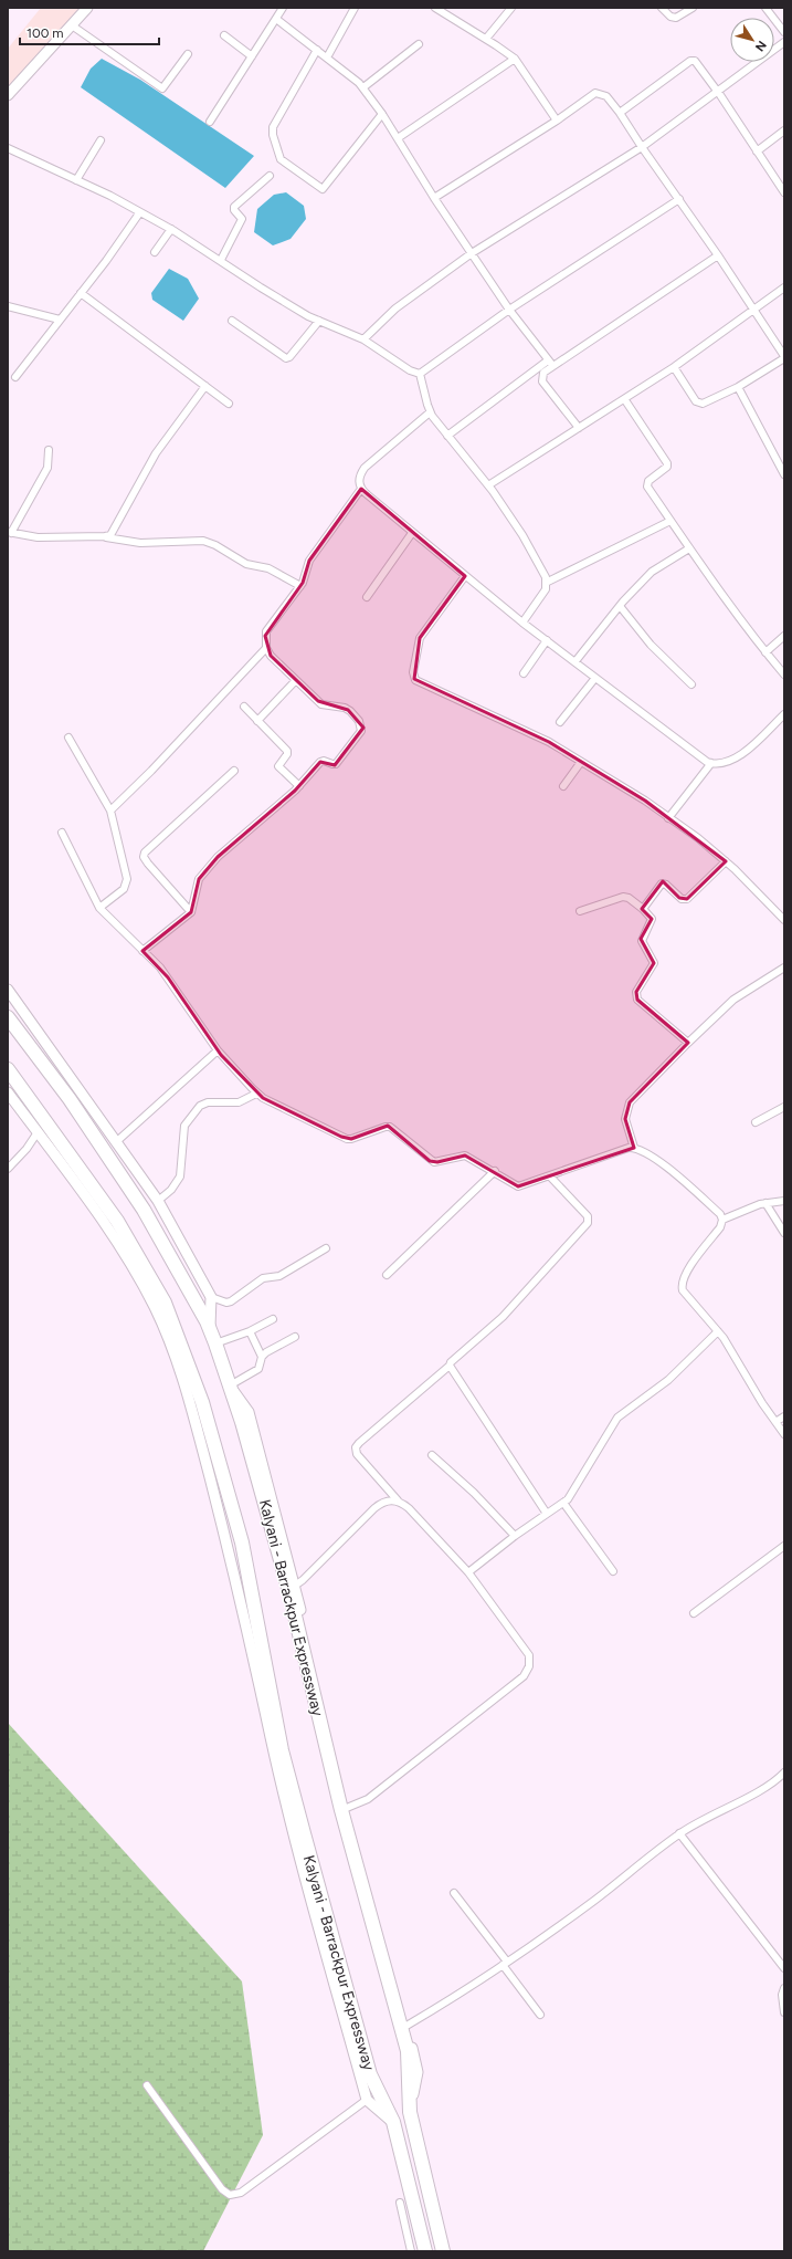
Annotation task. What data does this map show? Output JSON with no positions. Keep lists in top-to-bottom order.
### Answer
{
  "streets": {
    "highway": ["Kalyani - Barrackpur Expressway"]
  },
  "scale_bar": "100 m",
  "north": "bottom right"
}
